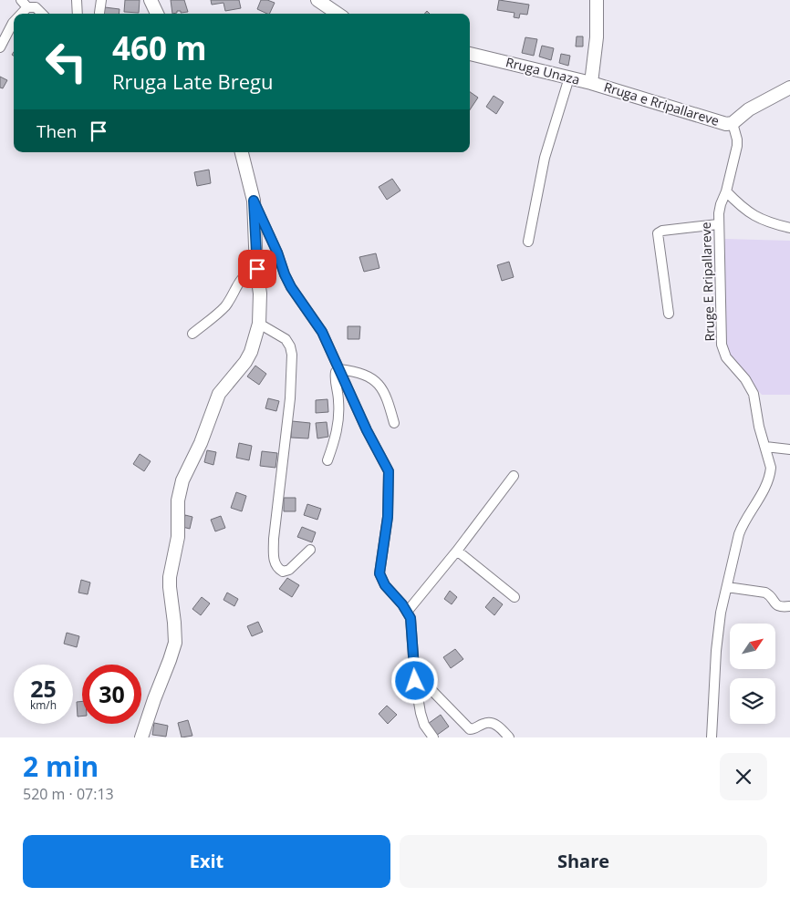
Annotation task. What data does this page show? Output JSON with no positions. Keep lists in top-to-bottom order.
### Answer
{
  "streets": {
    "main road": ["Rruga Unaza", "Rruga e Rripallareve"],
    "street": ["Rruge E Rripallareve"]
  },
  "crossings": [
    ["Rruga Unaza", "Rruga e Rripallareve"],
    ["Rruga e Rripallareve", "Rruge E Rripallareve"]
  ],
  "north": "top right",
  "page": {
    "turn": ["460 m", "Rruga Late Bregu"],
    "then": "Then",
    "speed": "25 km/h",
    "limit": "30",
    "heading": ["2 min", "520 m · 07:13"],
    "buttons": ["Exit", "Share"]
  }
}
